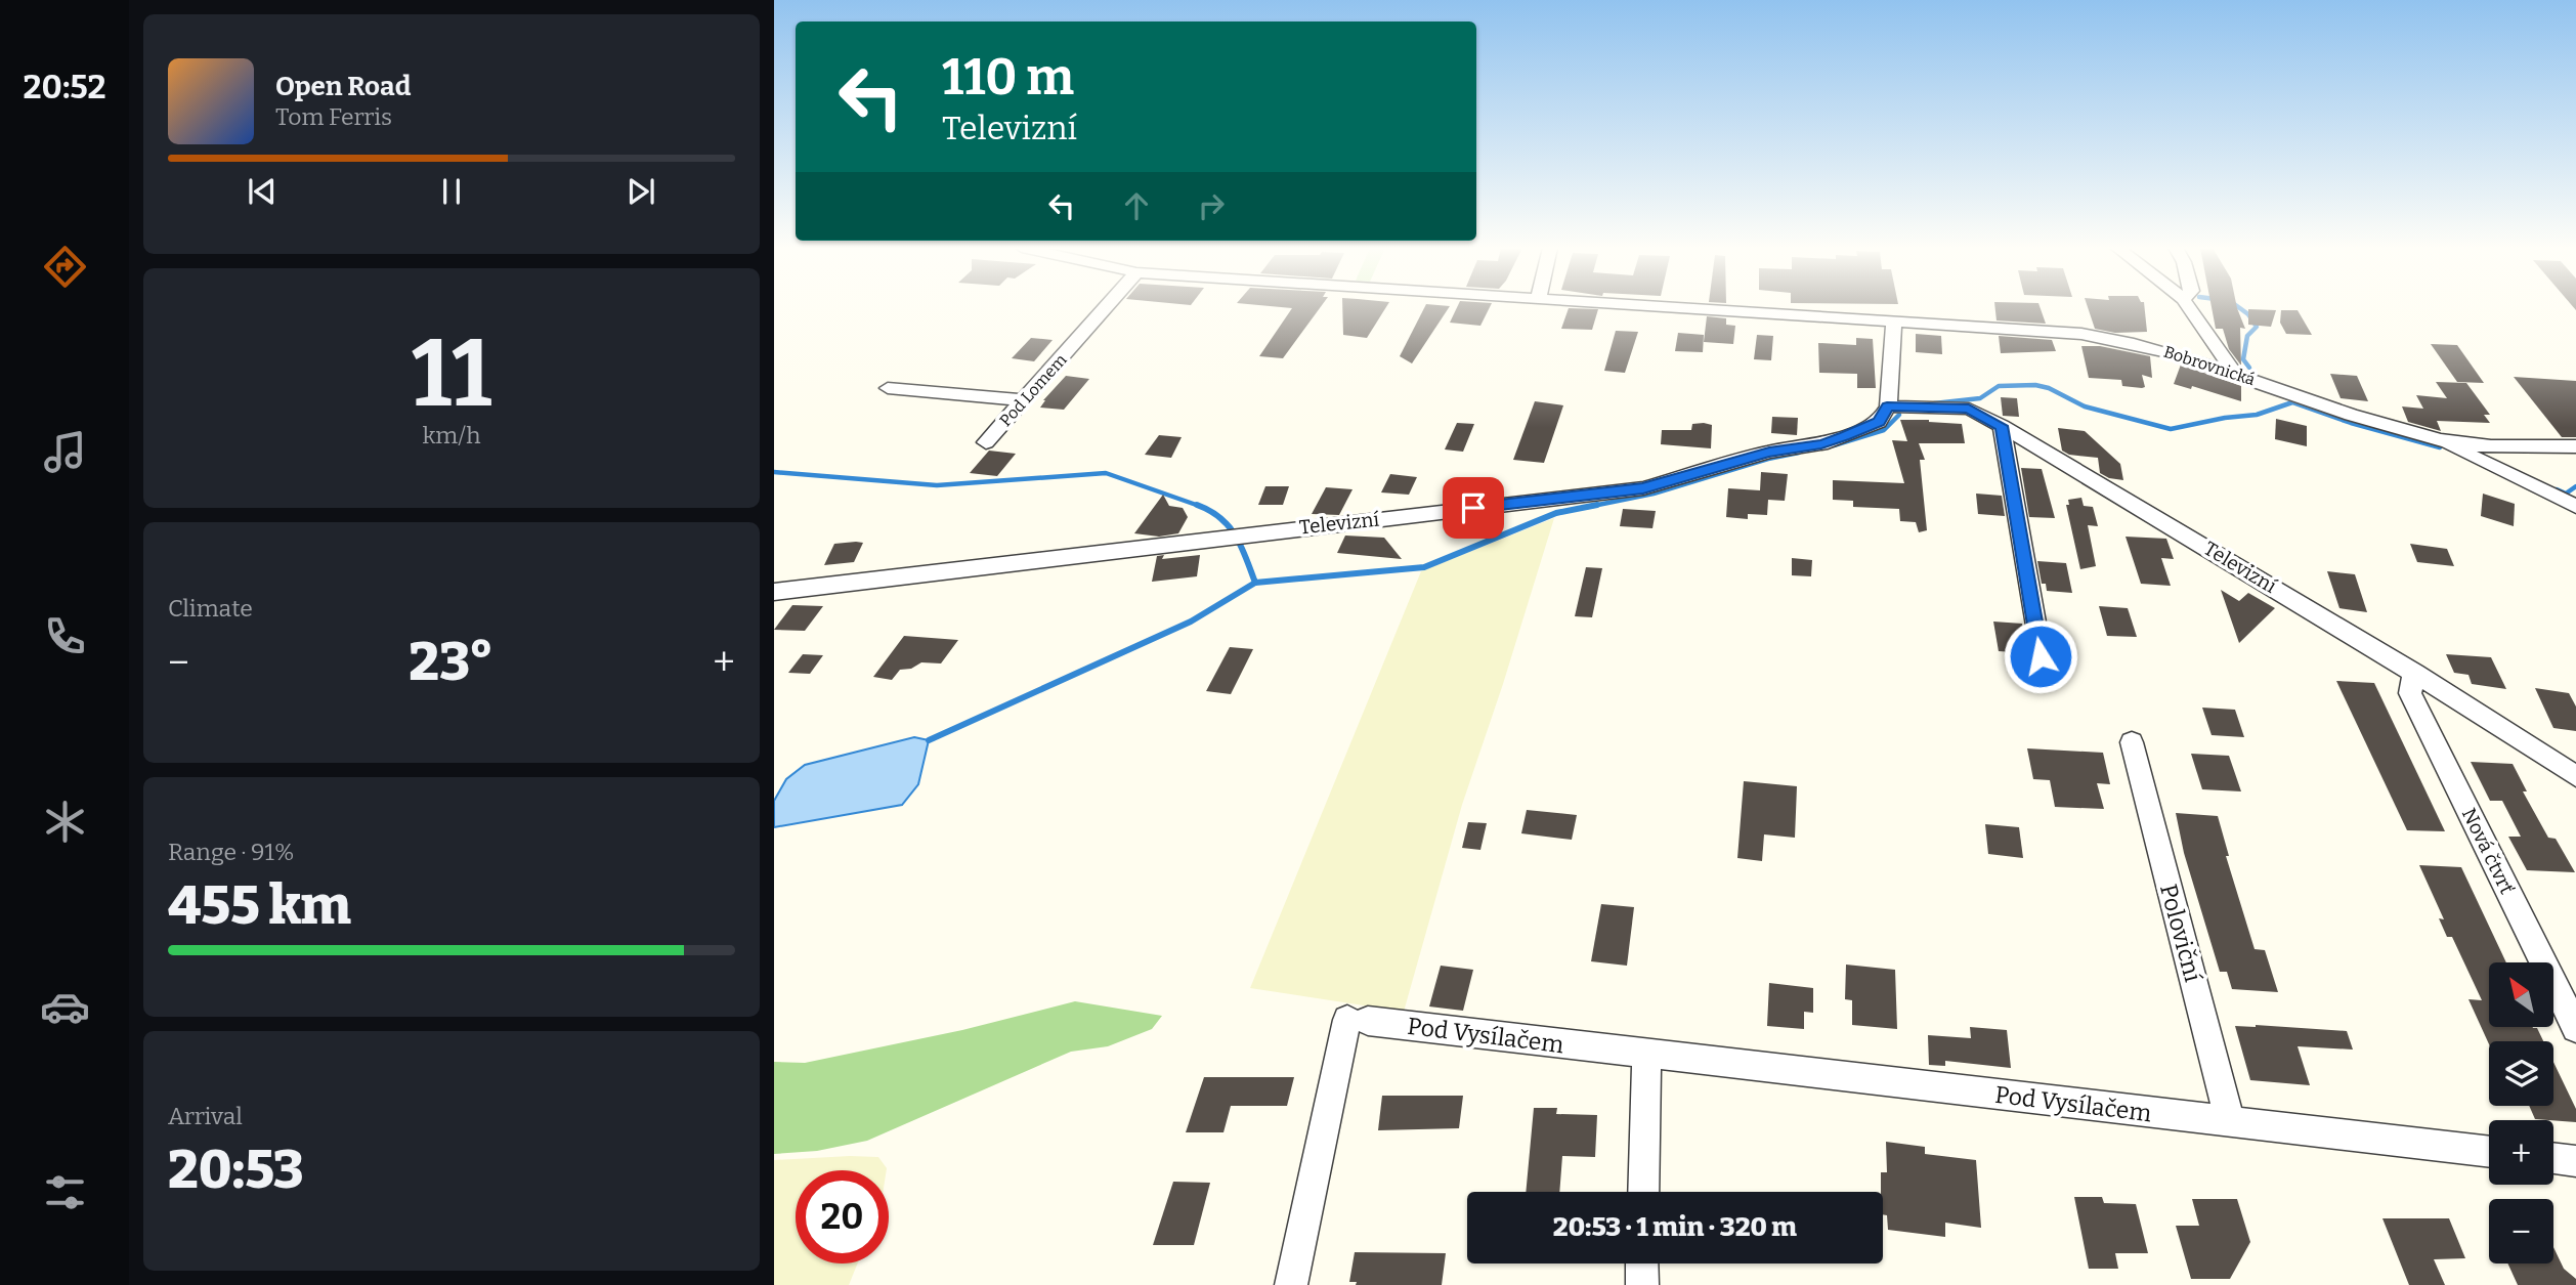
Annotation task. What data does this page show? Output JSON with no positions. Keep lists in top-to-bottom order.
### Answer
{
  "streets": {
    "street": [
      "Bobrovnická",
      "Pod Lomem",
      "Televizní",
      "Nová čtvrť",
      "Poloviční",
      "Pod Vysílačem"
    ]
  },
  "crossings": [
    ["Televizní", "Nová čtvrť"],
    ["Poloviční", "Pod Vysílačem"]
  ],
  "north": "top left",
  "page": {
    "tabs": "20:52",
    "turn": ["110 m", "Televizní"],
    "song": ["Open Road", "Tom Ferris"],
    "tile": [
      ["11", "km/h"],
      "Climate",
      ["Range · 91%", "455 km"],
      ["Arrival", "20:53"]
    ],
    "heat": ["−", "23°", "+"],
    "map_buttons": ["+", "−"],
    "limit": "20",
    "trip": "20:53 · 1 min · 320 m"
  }
}
